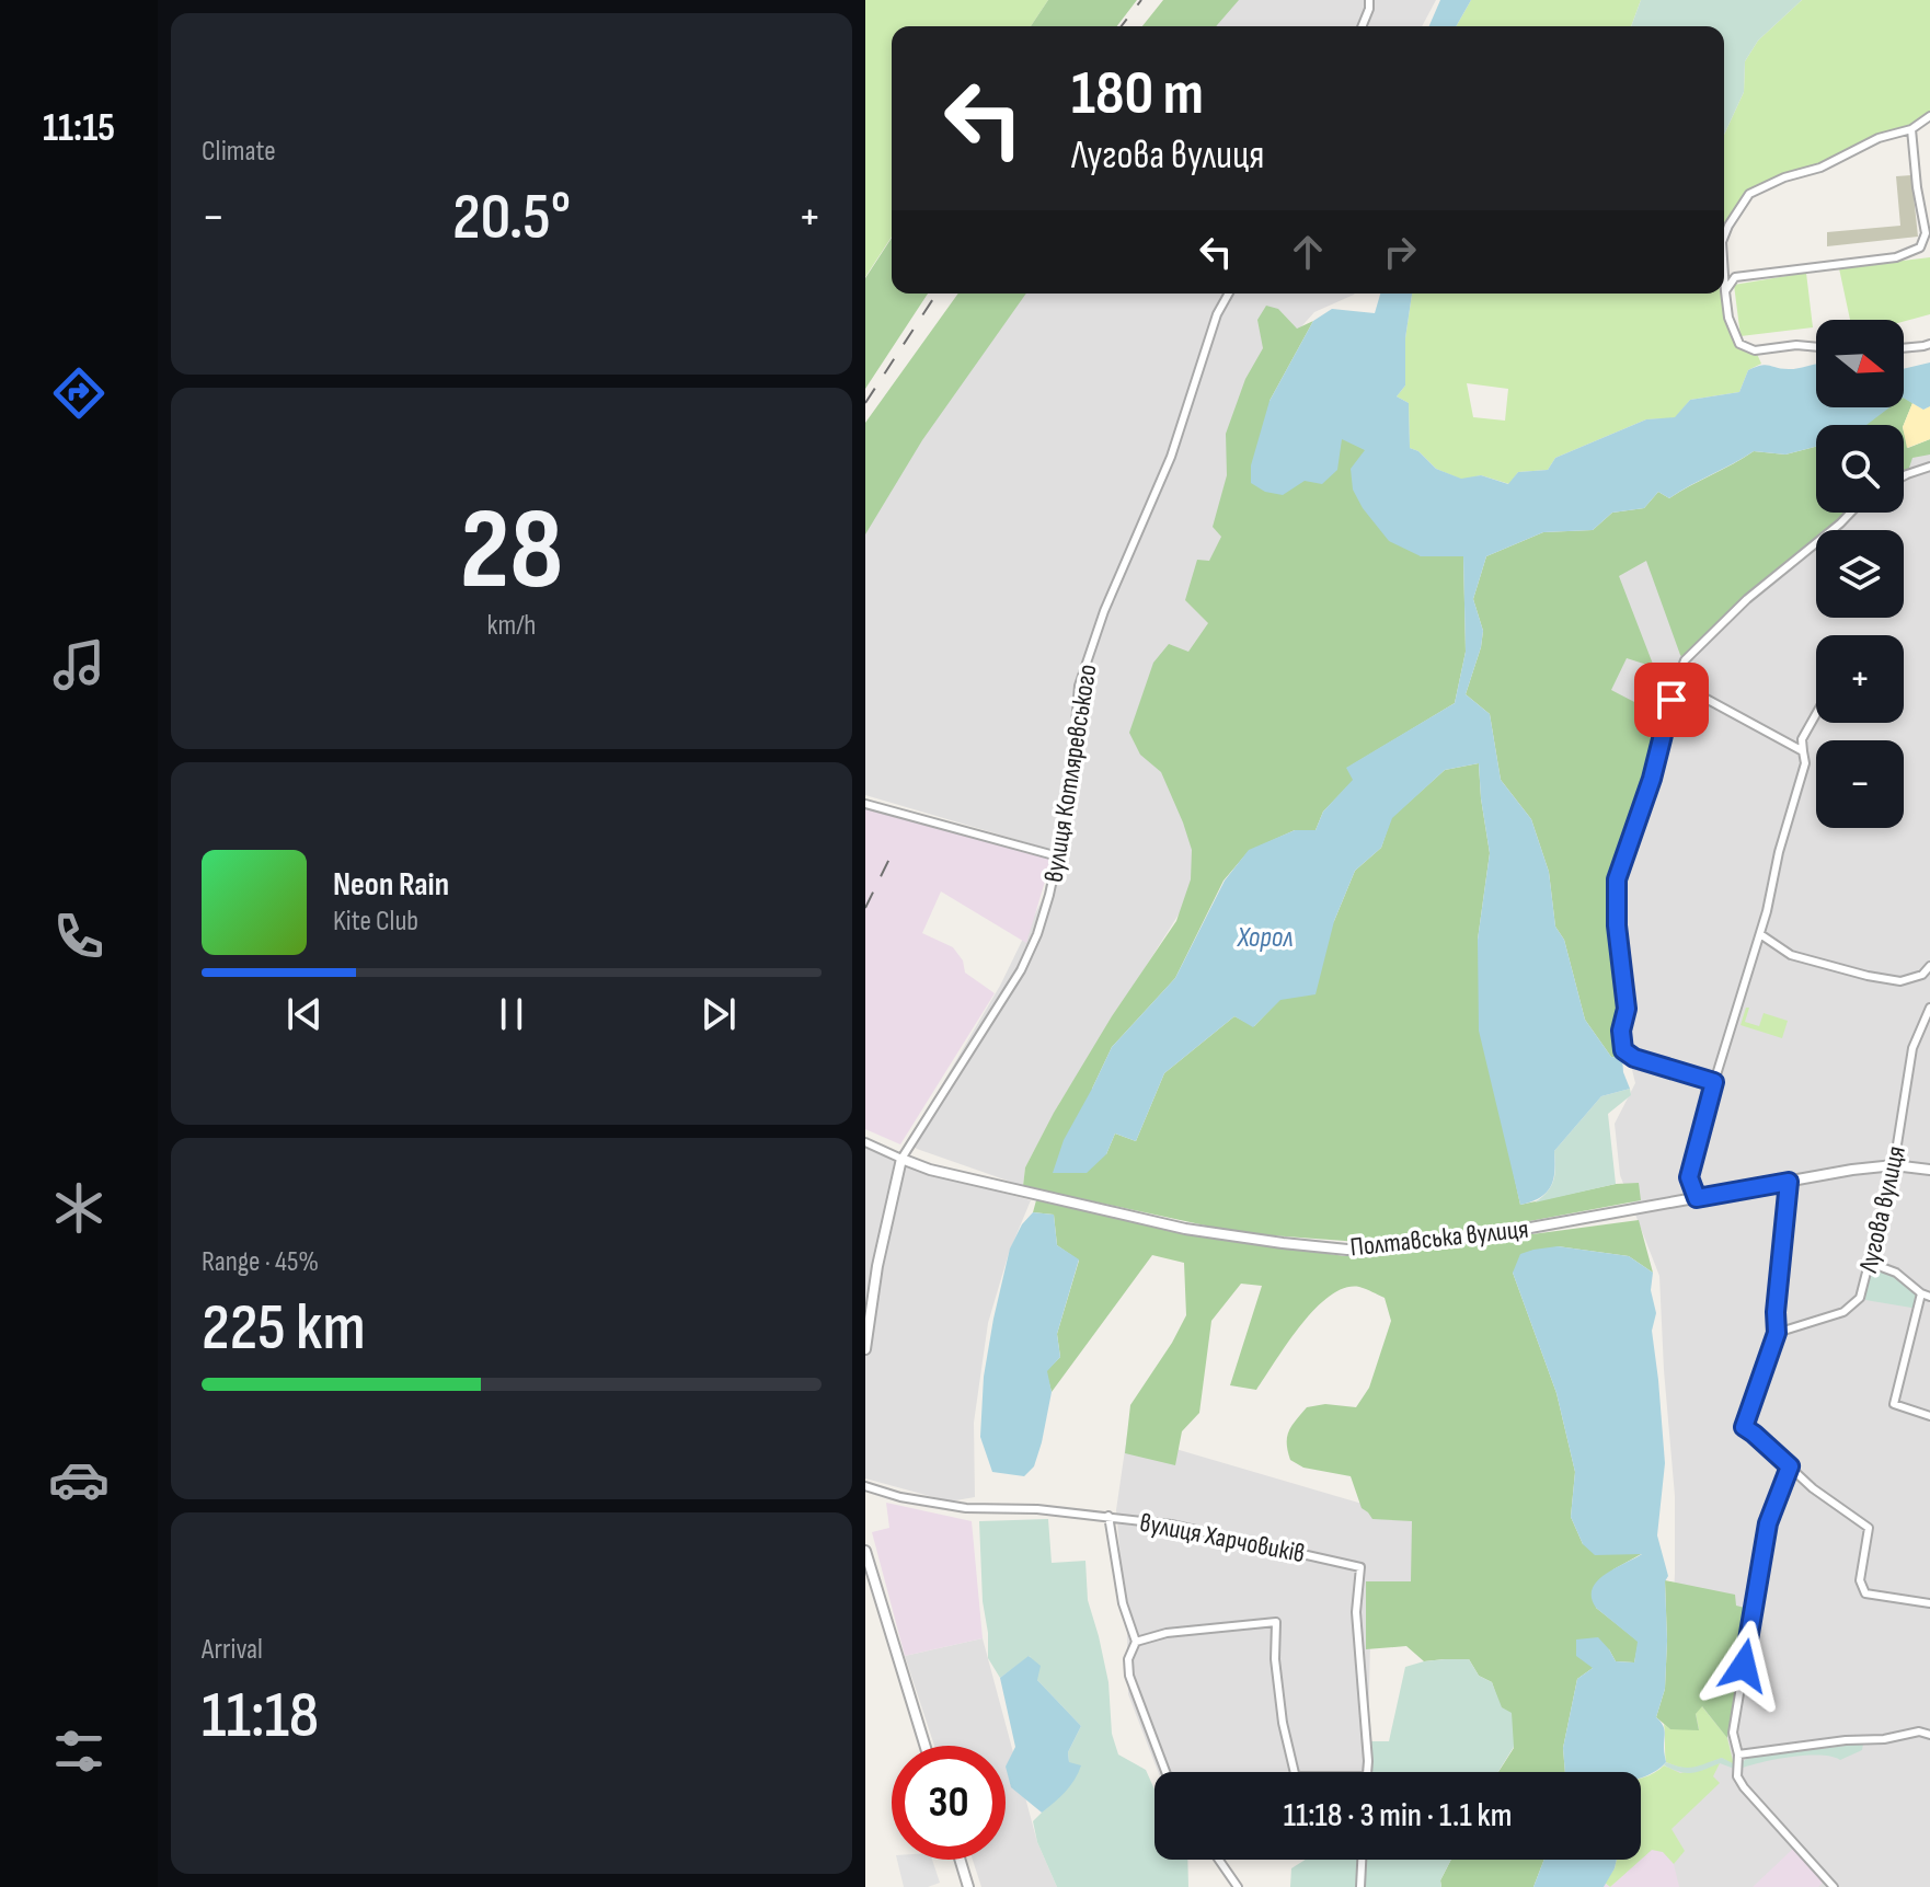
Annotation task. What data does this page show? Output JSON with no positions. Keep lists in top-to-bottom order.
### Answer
{
  "streets": {
    "street": [
      "вулиця Котляревського",
      "Лугова вулиця",
      "Полтавська вулиця",
      "вулиця Харчовиків"
    ]
  },
  "crossings": [
    ["вулиця Котляревського", "Полтавська вулиця"],
    ["Лугова вулиця", "Полтавська вулиця"]
  ],
  "water": ["Хорол"],
  "north": "right",
  "page": {
    "tabs": "11:15",
    "tile": [
      "Climate",
      ["28", "km/h"],
      ["Range · 45%", "225 km"],
      ["Arrival", "11:18"]
    ],
    "turn": ["180 m", "Лугова вулиця"],
    "heat": ["−", "20.5°", "+"],
    "map_buttons": ["+", "−"],
    "song": ["Neon Rain", "Kite Club"],
    "limit": "30",
    "trip": "11:18 · 3 min · 1.1 km"
  }
}
